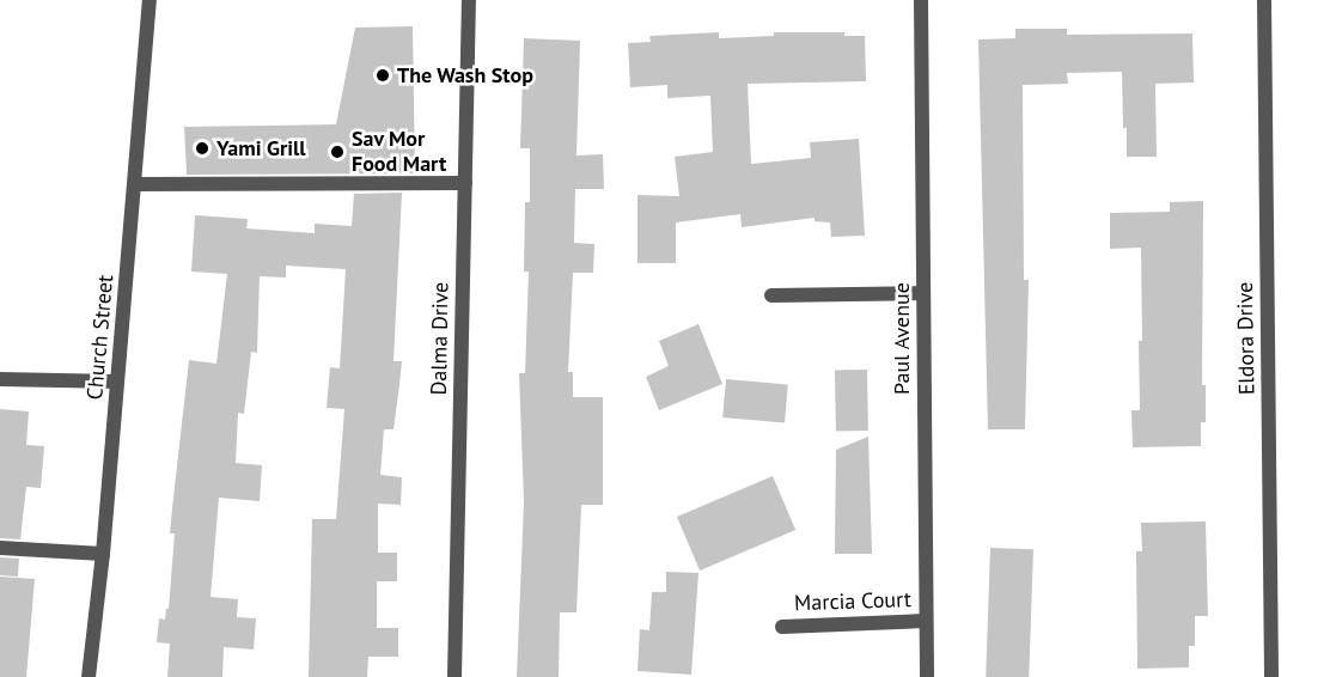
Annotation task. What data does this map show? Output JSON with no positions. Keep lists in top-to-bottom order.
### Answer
{
  "streets": {
    "street": [
      "Church Street",
      "Dalma Drive",
      "Paul Avenue",
      "Eldora Drive",
      "Marcia Court"
    ]
  },
  "crossings": [
    ["Paul Avenue", "Marcia Court"]
  ],
  "places": ["The Wash Stop", "Yami Grill", "Sav Mor Food Mart"]
}
